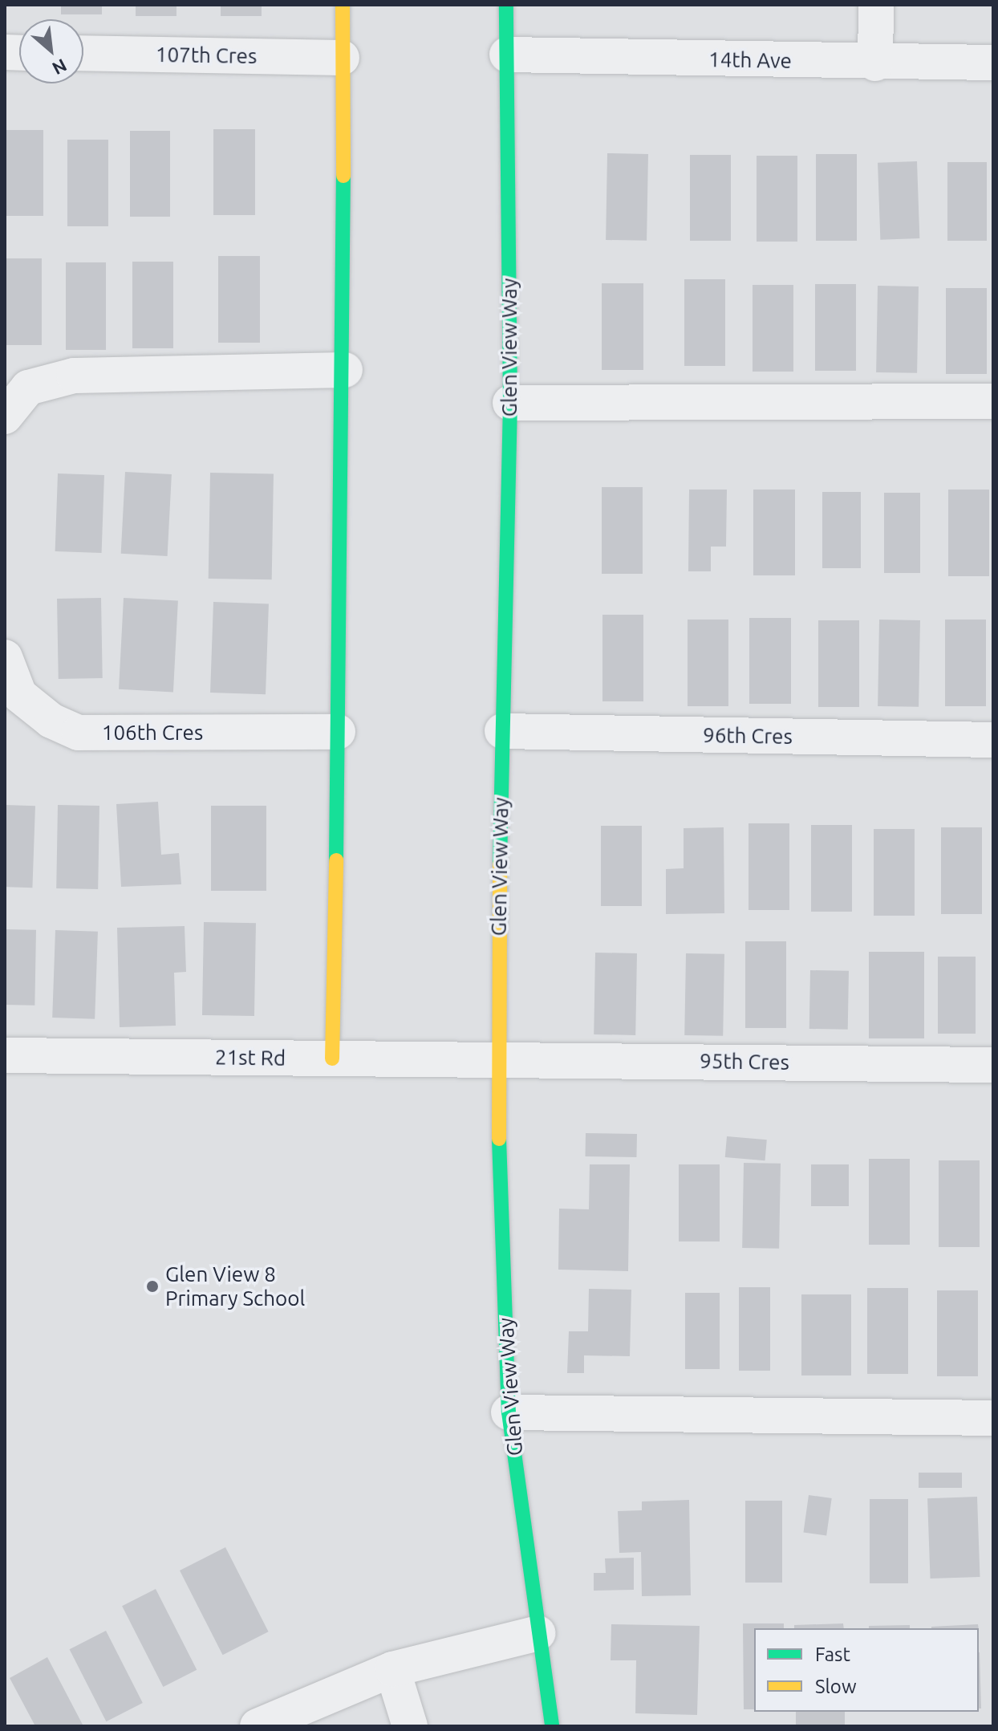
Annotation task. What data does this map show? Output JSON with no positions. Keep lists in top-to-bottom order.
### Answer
{
  "streets": {
    "street": [
      "107th Cres",
      "14th Ave",
      "Glen View Way",
      "106th Cres",
      "96th Cres",
      "21st Rd",
      "95th Cres"
    ]
  },
  "crossings": [
    ["14th Ave", "Glen View Way"],
    ["Glen View Way", "96th Cres"],
    ["Glen View Way", "21st Rd"],
    ["Glen View Way", "95th Cres"],
    ["21st Rd", "95th Cres"]
  ],
  "places": ["Glen View 8 Primary School"],
  "legend": ["Fast", "Slow"],
  "north": "bottom right"
}
